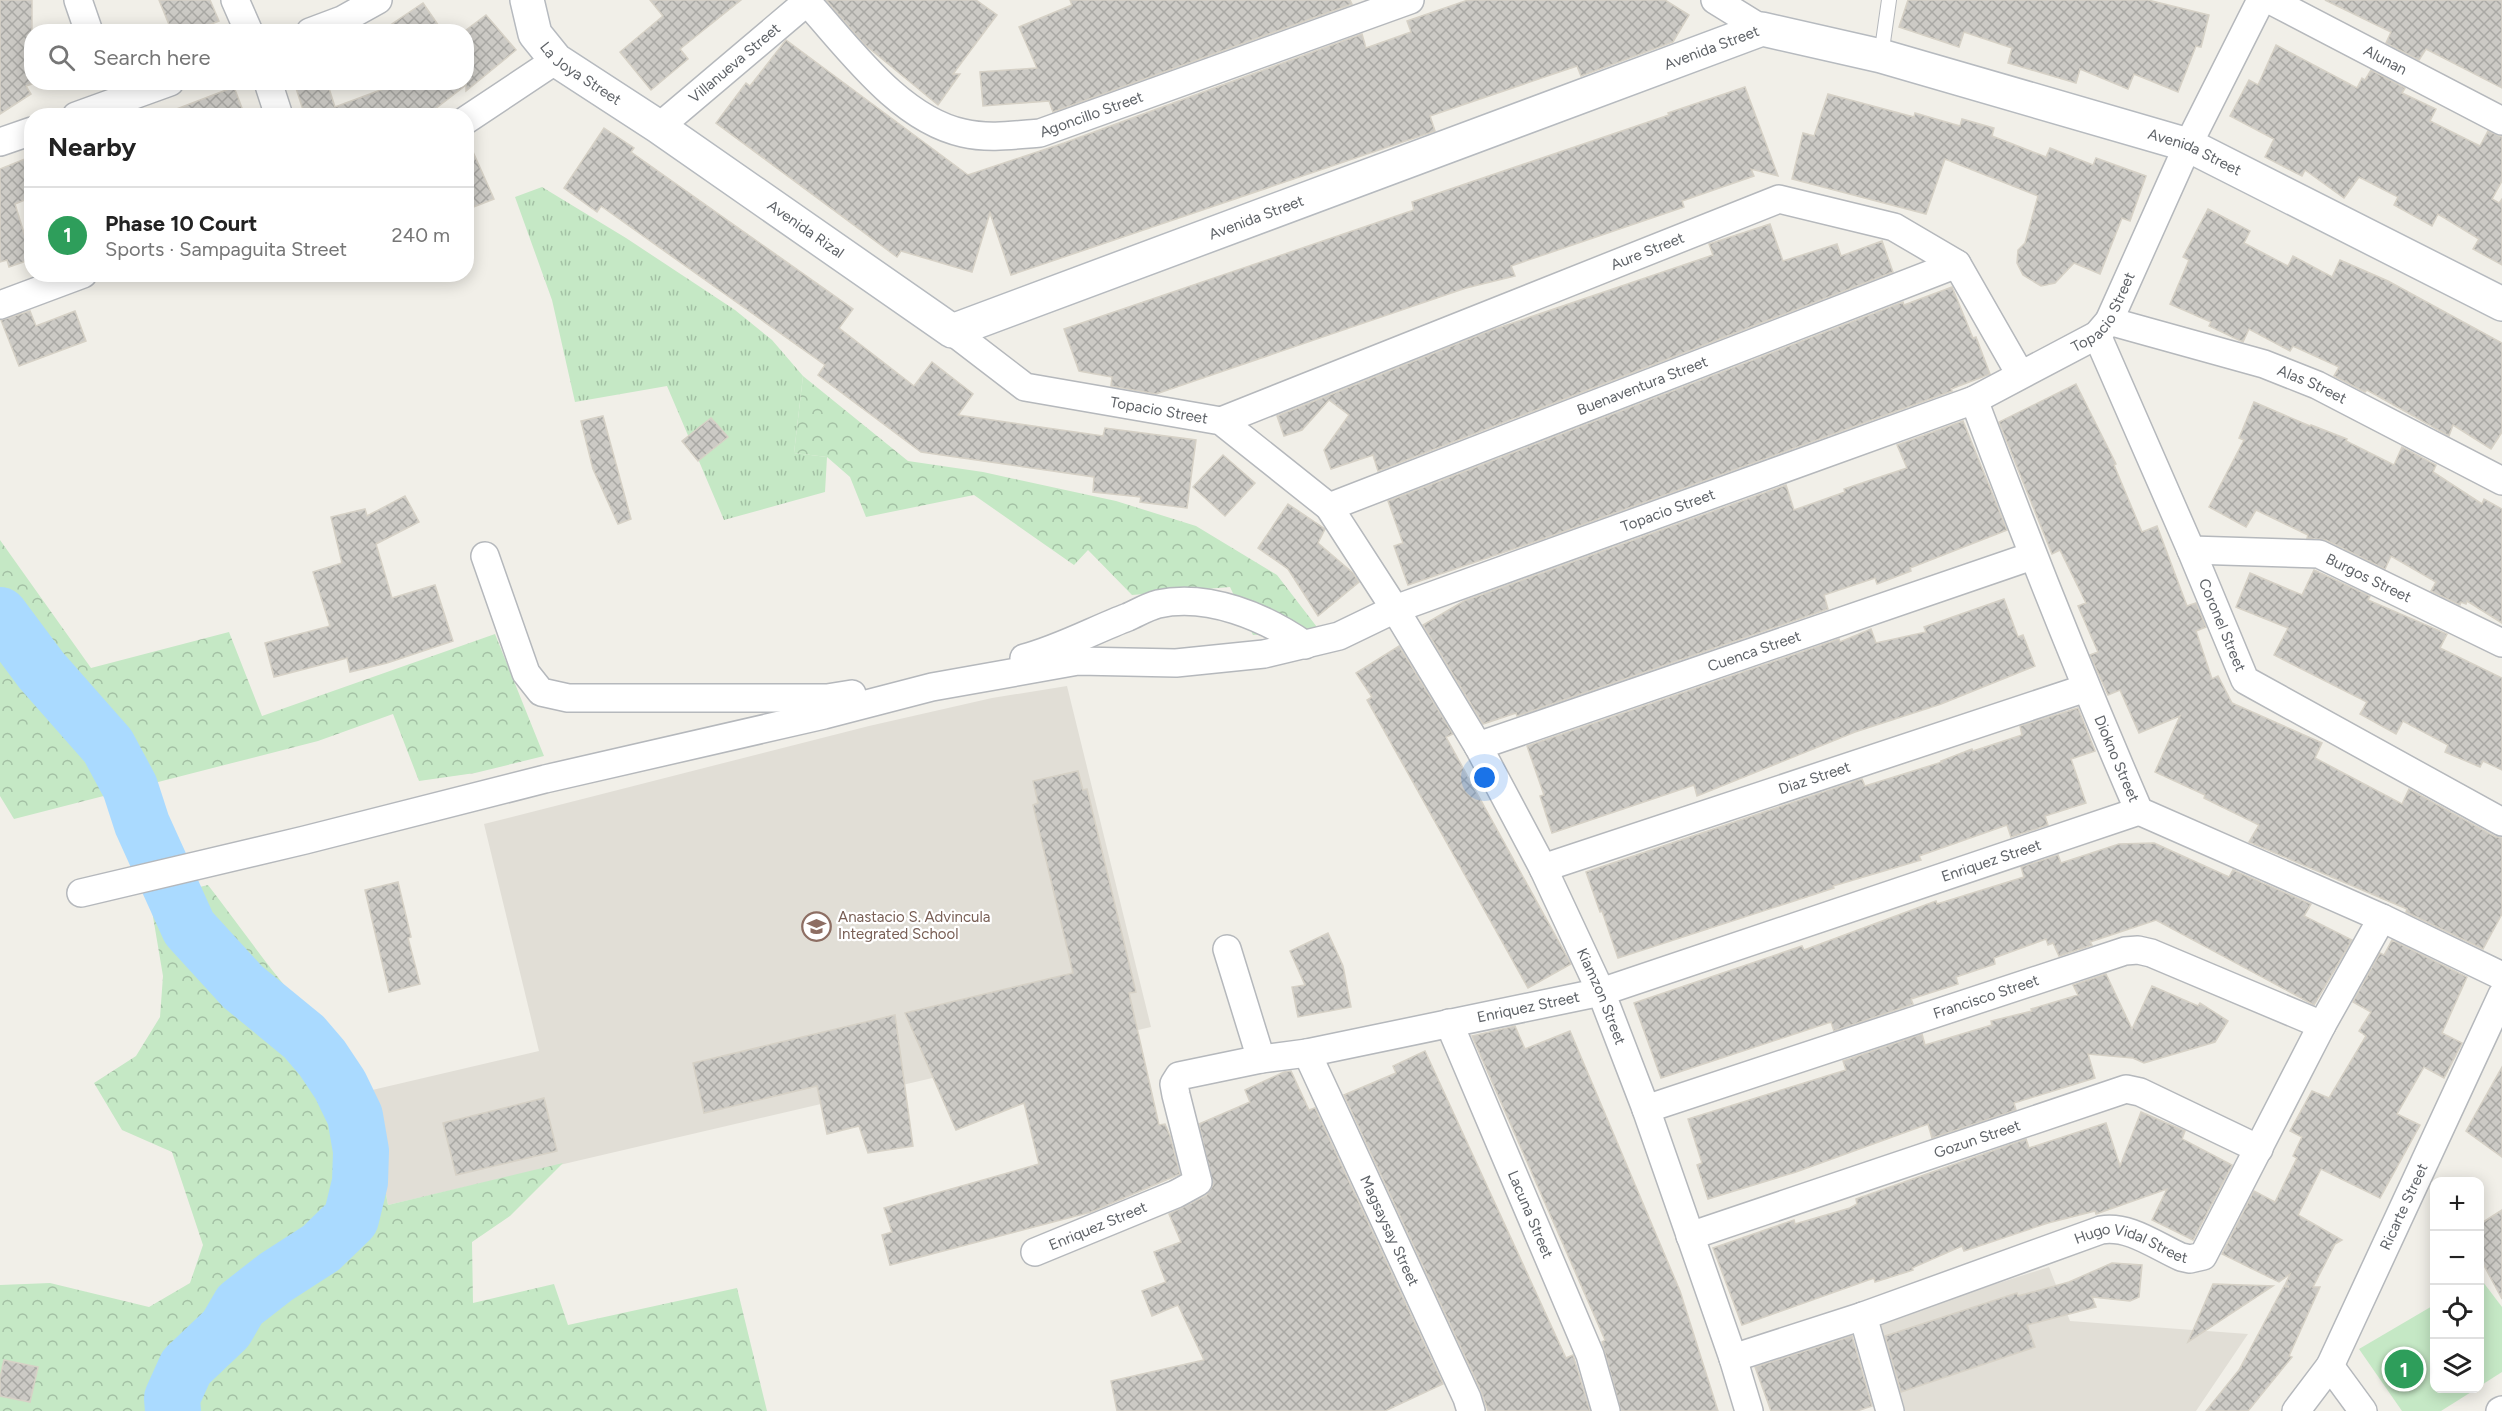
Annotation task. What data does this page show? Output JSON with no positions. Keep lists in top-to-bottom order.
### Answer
{
  "streets": {
    "street": [
      "Avenida Street",
      "Alunan",
      "Villanueva Street",
      "La Joya Street",
      "Agoncillo Street",
      "Avenida Rizal",
      "Aure Street",
      "Topacio Street",
      "Buenaventura Street",
      "Alas Street",
      "Burgos Street",
      "Coronel Street",
      "Cuenca Street",
      "Diokno Street",
      "Diaz Street",
      "Enriquez Street",
      "Francisco Street",
      "Kiamzon Street",
      "Gozun Street",
      "Ricarte Street",
      "Lacuna Street",
      "Magsaysay Street",
      "Hugo Vidal Street"
    ]
  },
  "crossings": [
    ["Avenida Street", "Avenida Rizal"],
    ["Avenida Street", "Topacio Street"],
    ["Villanueva Street", "La Joya Street"],
    ["Villanueva Street", "Agoncillo Street"],
    ["Villanueva Street", "Avenida Rizal"],
    ["La Joya Street", "Avenida Rizal"],
    ["Avenida Rizal", "Topacio Street"],
    ["Aure Street", "Topacio Street"],
    ["Aure Street", "Buenaventura Street"],
    ["Topacio Street", "Buenaventura Street"],
    ["Topacio Street", "Alas Street"],
    ["Topacio Street", "Coronel Street"],
    ["Topacio Street", "Diokno Street"],
    ["Topacio Street", "Kiamzon Street"],
    ["Alas Street", "Coronel Street"],
    ["Burgos Street", "Coronel Street"],
    ["Cuenca Street", "Diokno Street"],
    ["Cuenca Street", "Kiamzon Street"],
    ["Diokno Street", "Diaz Street"],
    ["Diokno Street", "Enriquez Street"],
    ["Diokno Street", "Hugo Vidal Street"],
    ["Diaz Street", "Kiamzon Street"],
    ["Enriquez Street", "Kiamzon Street"],
    ["Enriquez Street", "Lacuna Street"],
    ["Enriquez Street", "Magsaysay Street"],
    ["Francisco Street", "Kiamzon Street"],
    ["Francisco Street", "Hugo Vidal Street"],
    ["Kiamzon Street", "Gozun Street"],
    ["Kiamzon Street", "Hugo Vidal Street"],
    ["Gozun Street", "Hugo Vidal Street"]
  ],
  "places": {
    "school or university": ["Anastacio S. Advincula Integrated School"]
  },
  "page": {
    "search": "Search here",
    "heading": "Nearby",
    "list": [
      {
        "mark": "1",
        "name": "Phase 10 Court",
        "note": "Sports · Sampaguita Street",
        "value": "240 m"
      }
    ],
    "map_buttons": ["+", "−"],
    "pins": "1"
  }
}
